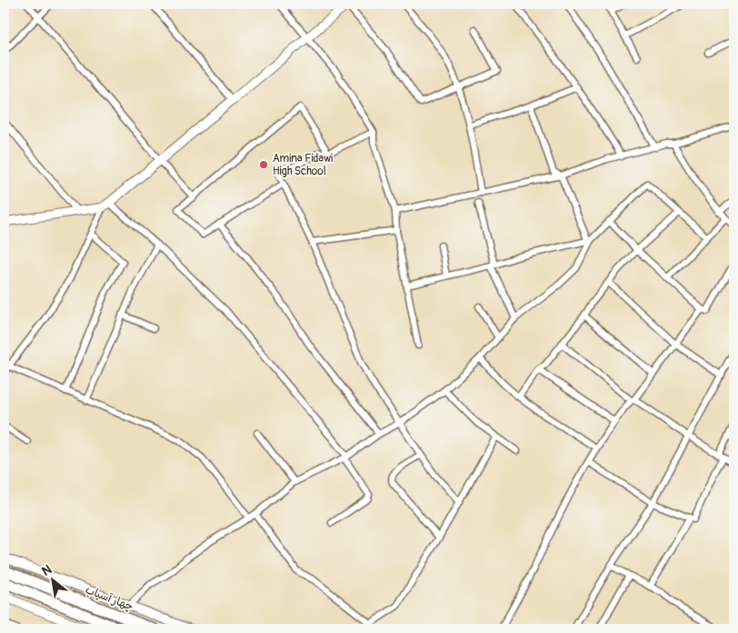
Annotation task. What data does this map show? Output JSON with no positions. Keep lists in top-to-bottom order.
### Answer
{
  "streets": {
    "highway": ["چهار آسیاب"]
  },
  "places": ["Amina Fidawi High School"],
  "north": "top left"
}
